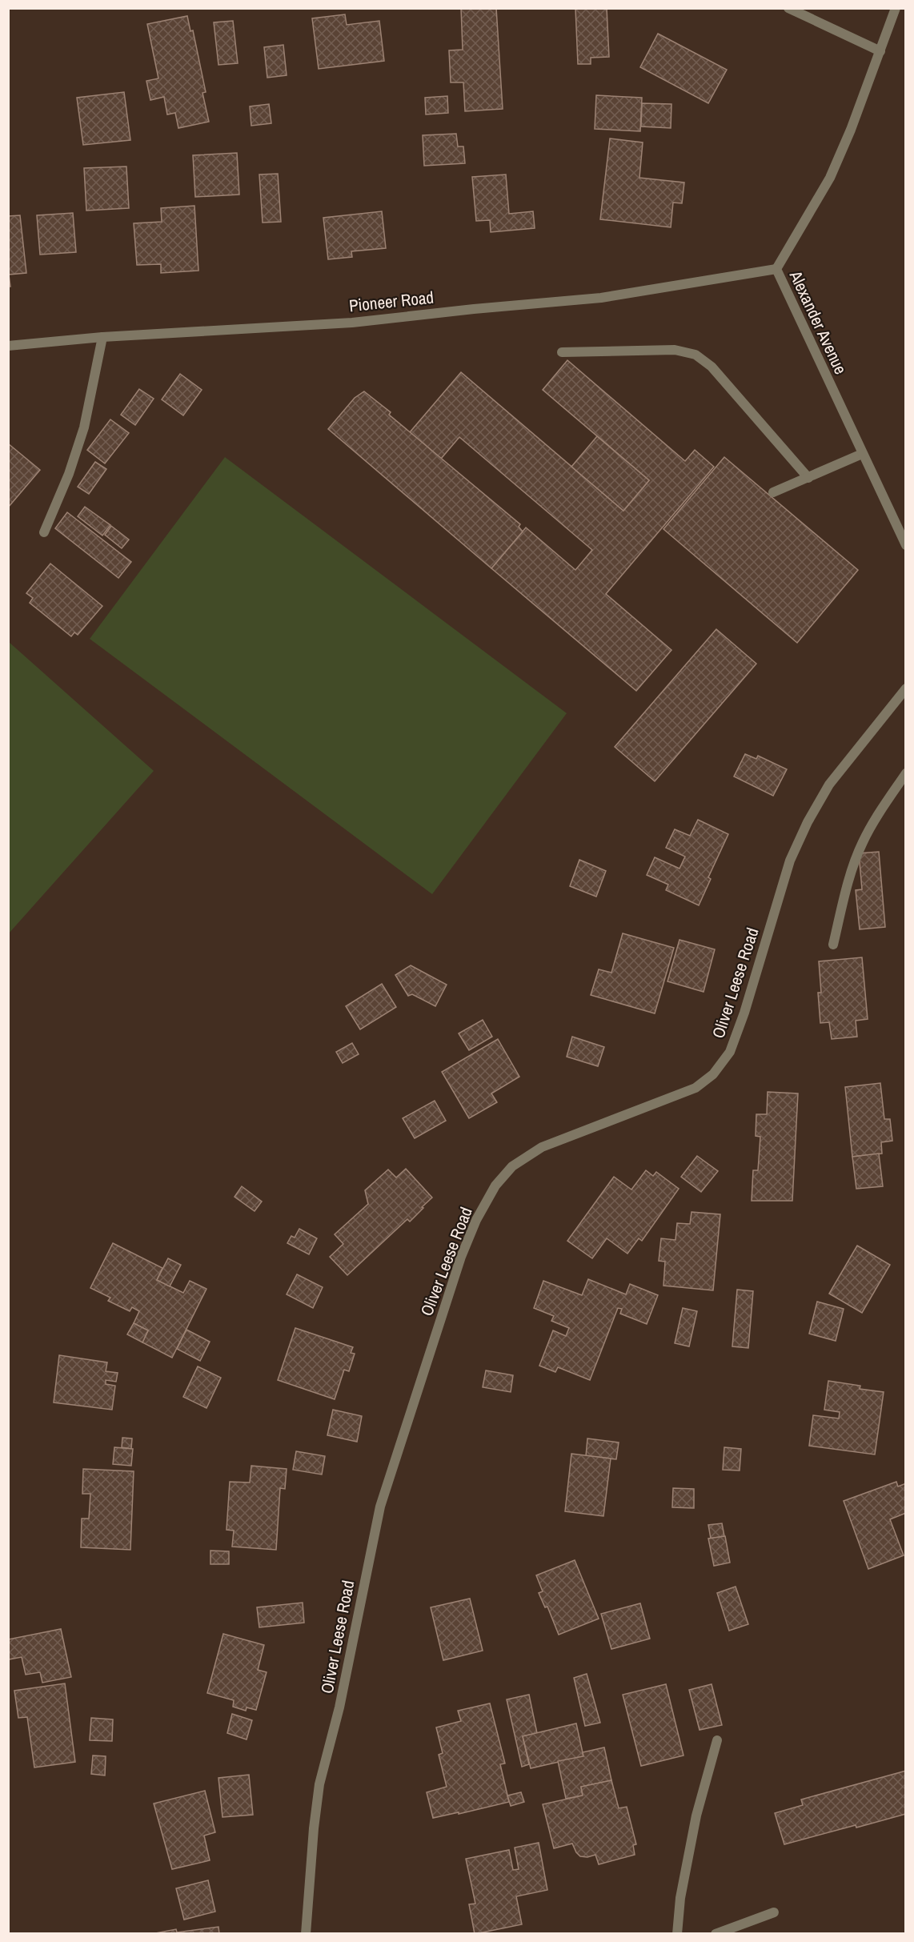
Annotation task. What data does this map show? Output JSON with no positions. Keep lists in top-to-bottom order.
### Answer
{
  "streets": {
    "street": ["Pioneer Road", "Alexander Avenue", "Oliver Leese Road"]
  },
  "crossings": [
    ["Pioneer Road", "Alexander Avenue"]
  ]
}
